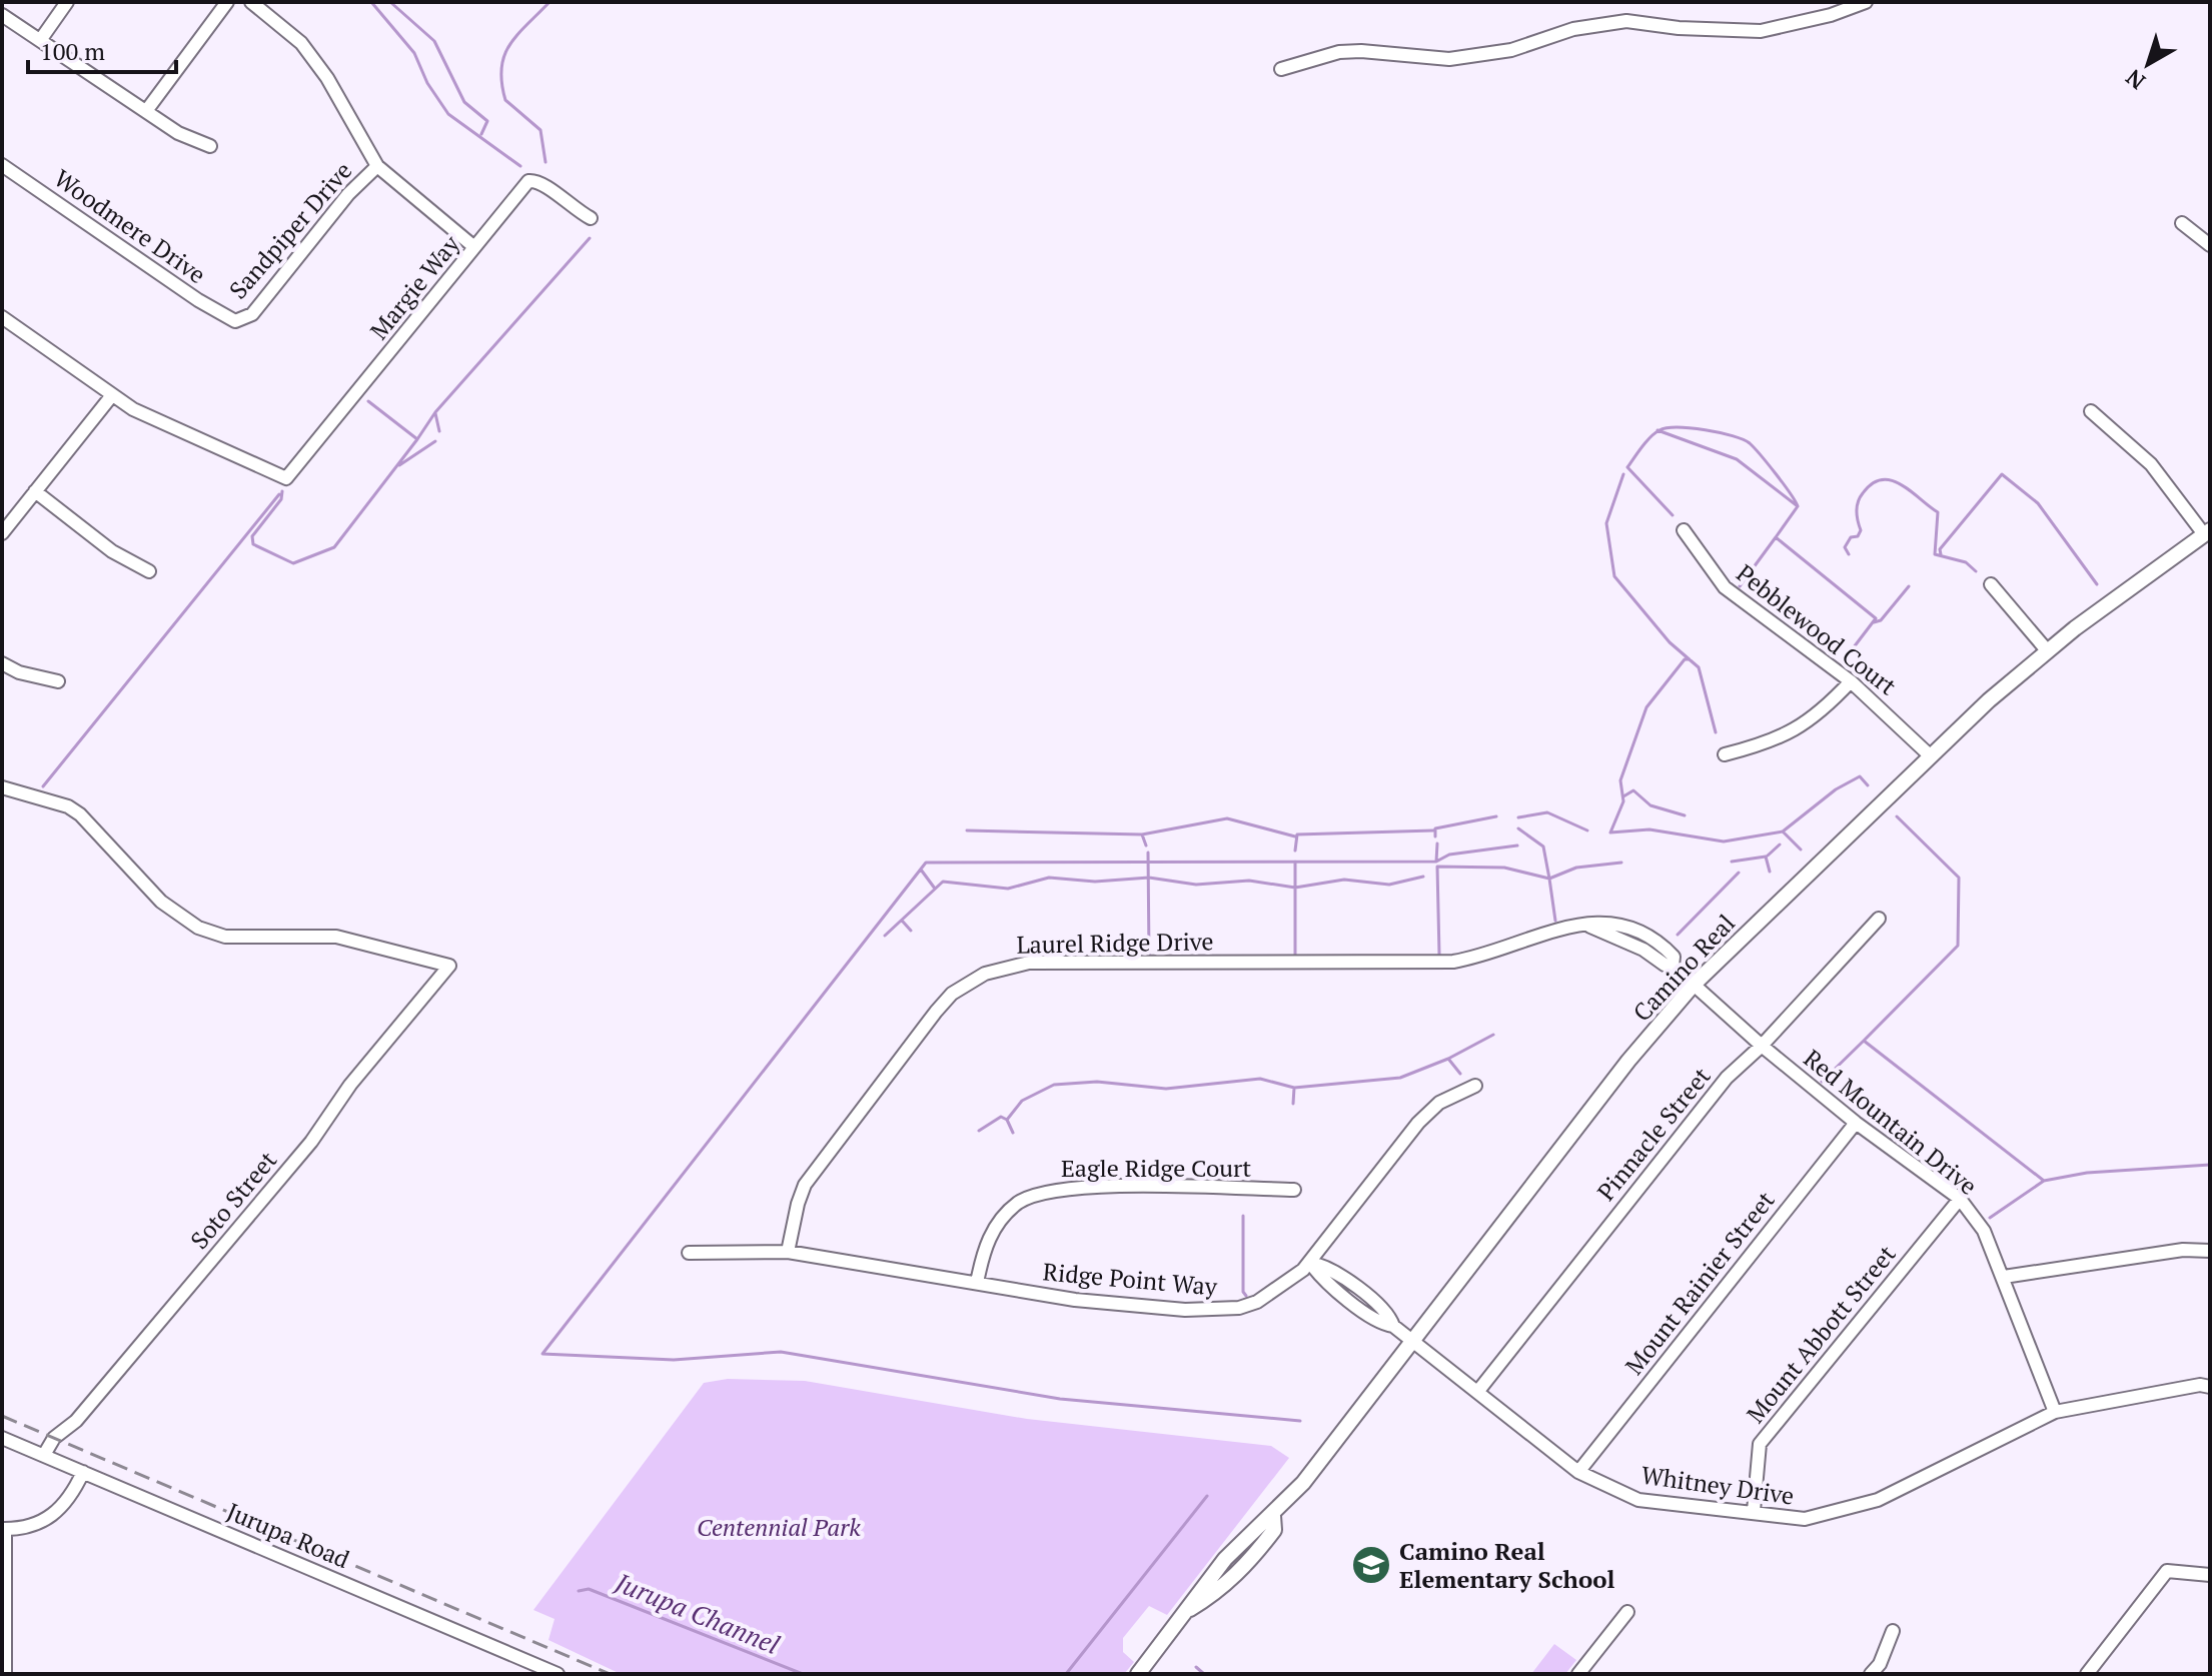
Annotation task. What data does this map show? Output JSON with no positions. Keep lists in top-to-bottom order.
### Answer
{
  "streets": {
    "main road": ["Camino Real"],
    "street": [
      "Woodmere Drive",
      "Sandpiper Drive",
      "Margie Way",
      "Pebblewood Court",
      "Laurel Ridge Drive",
      "Red Mountain Drive",
      "Pinnacle Street",
      "Eagle Ridge Court",
      "Soto Street",
      "Ridge Point Way",
      "Mount Rainier Street",
      "Mount Abbott Street",
      "Whitney Drive",
      "Jurupa Road"
    ]
  },
  "crossings": [
    ["Woodmere Drive", "Sandpiper Drive"],
    ["Pebblewood Court", "Camino Real"],
    ["Laurel Ridge Drive", "Camino Real"],
    ["Laurel Ridge Drive", "Red Mountain Drive"],
    ["Laurel Ridge Drive", "Ridge Point Way"],
    ["Camino Real", "Red Mountain Drive"],
    ["Camino Real", "Whitney Drive"],
    ["Red Mountain Drive", "Pinnacle Street"],
    ["Red Mountain Drive", "Mount Rainier Street"],
    ["Red Mountain Drive", "Mount Abbott Street"],
    ["Red Mountain Drive", "Whitney Drive"],
    ["Pinnacle Street", "Whitney Drive"],
    ["Eagle Ridge Court", "Ridge Point Way"],
    ["Soto Street", "Jurupa Road"],
    ["Ridge Point Way", "Whitney Drive"],
    ["Mount Rainier Street", "Whitney Drive"],
    ["Mount Abbott Street", "Whitney Drive"]
  ],
  "water": ["Jurupa Channel"],
  "parks": ["Centennial Park"],
  "places": {
    "school or university": ["Camino Real Elementary School"]
  },
  "scale_bar": "100 m",
  "north": "bottom left"
}
